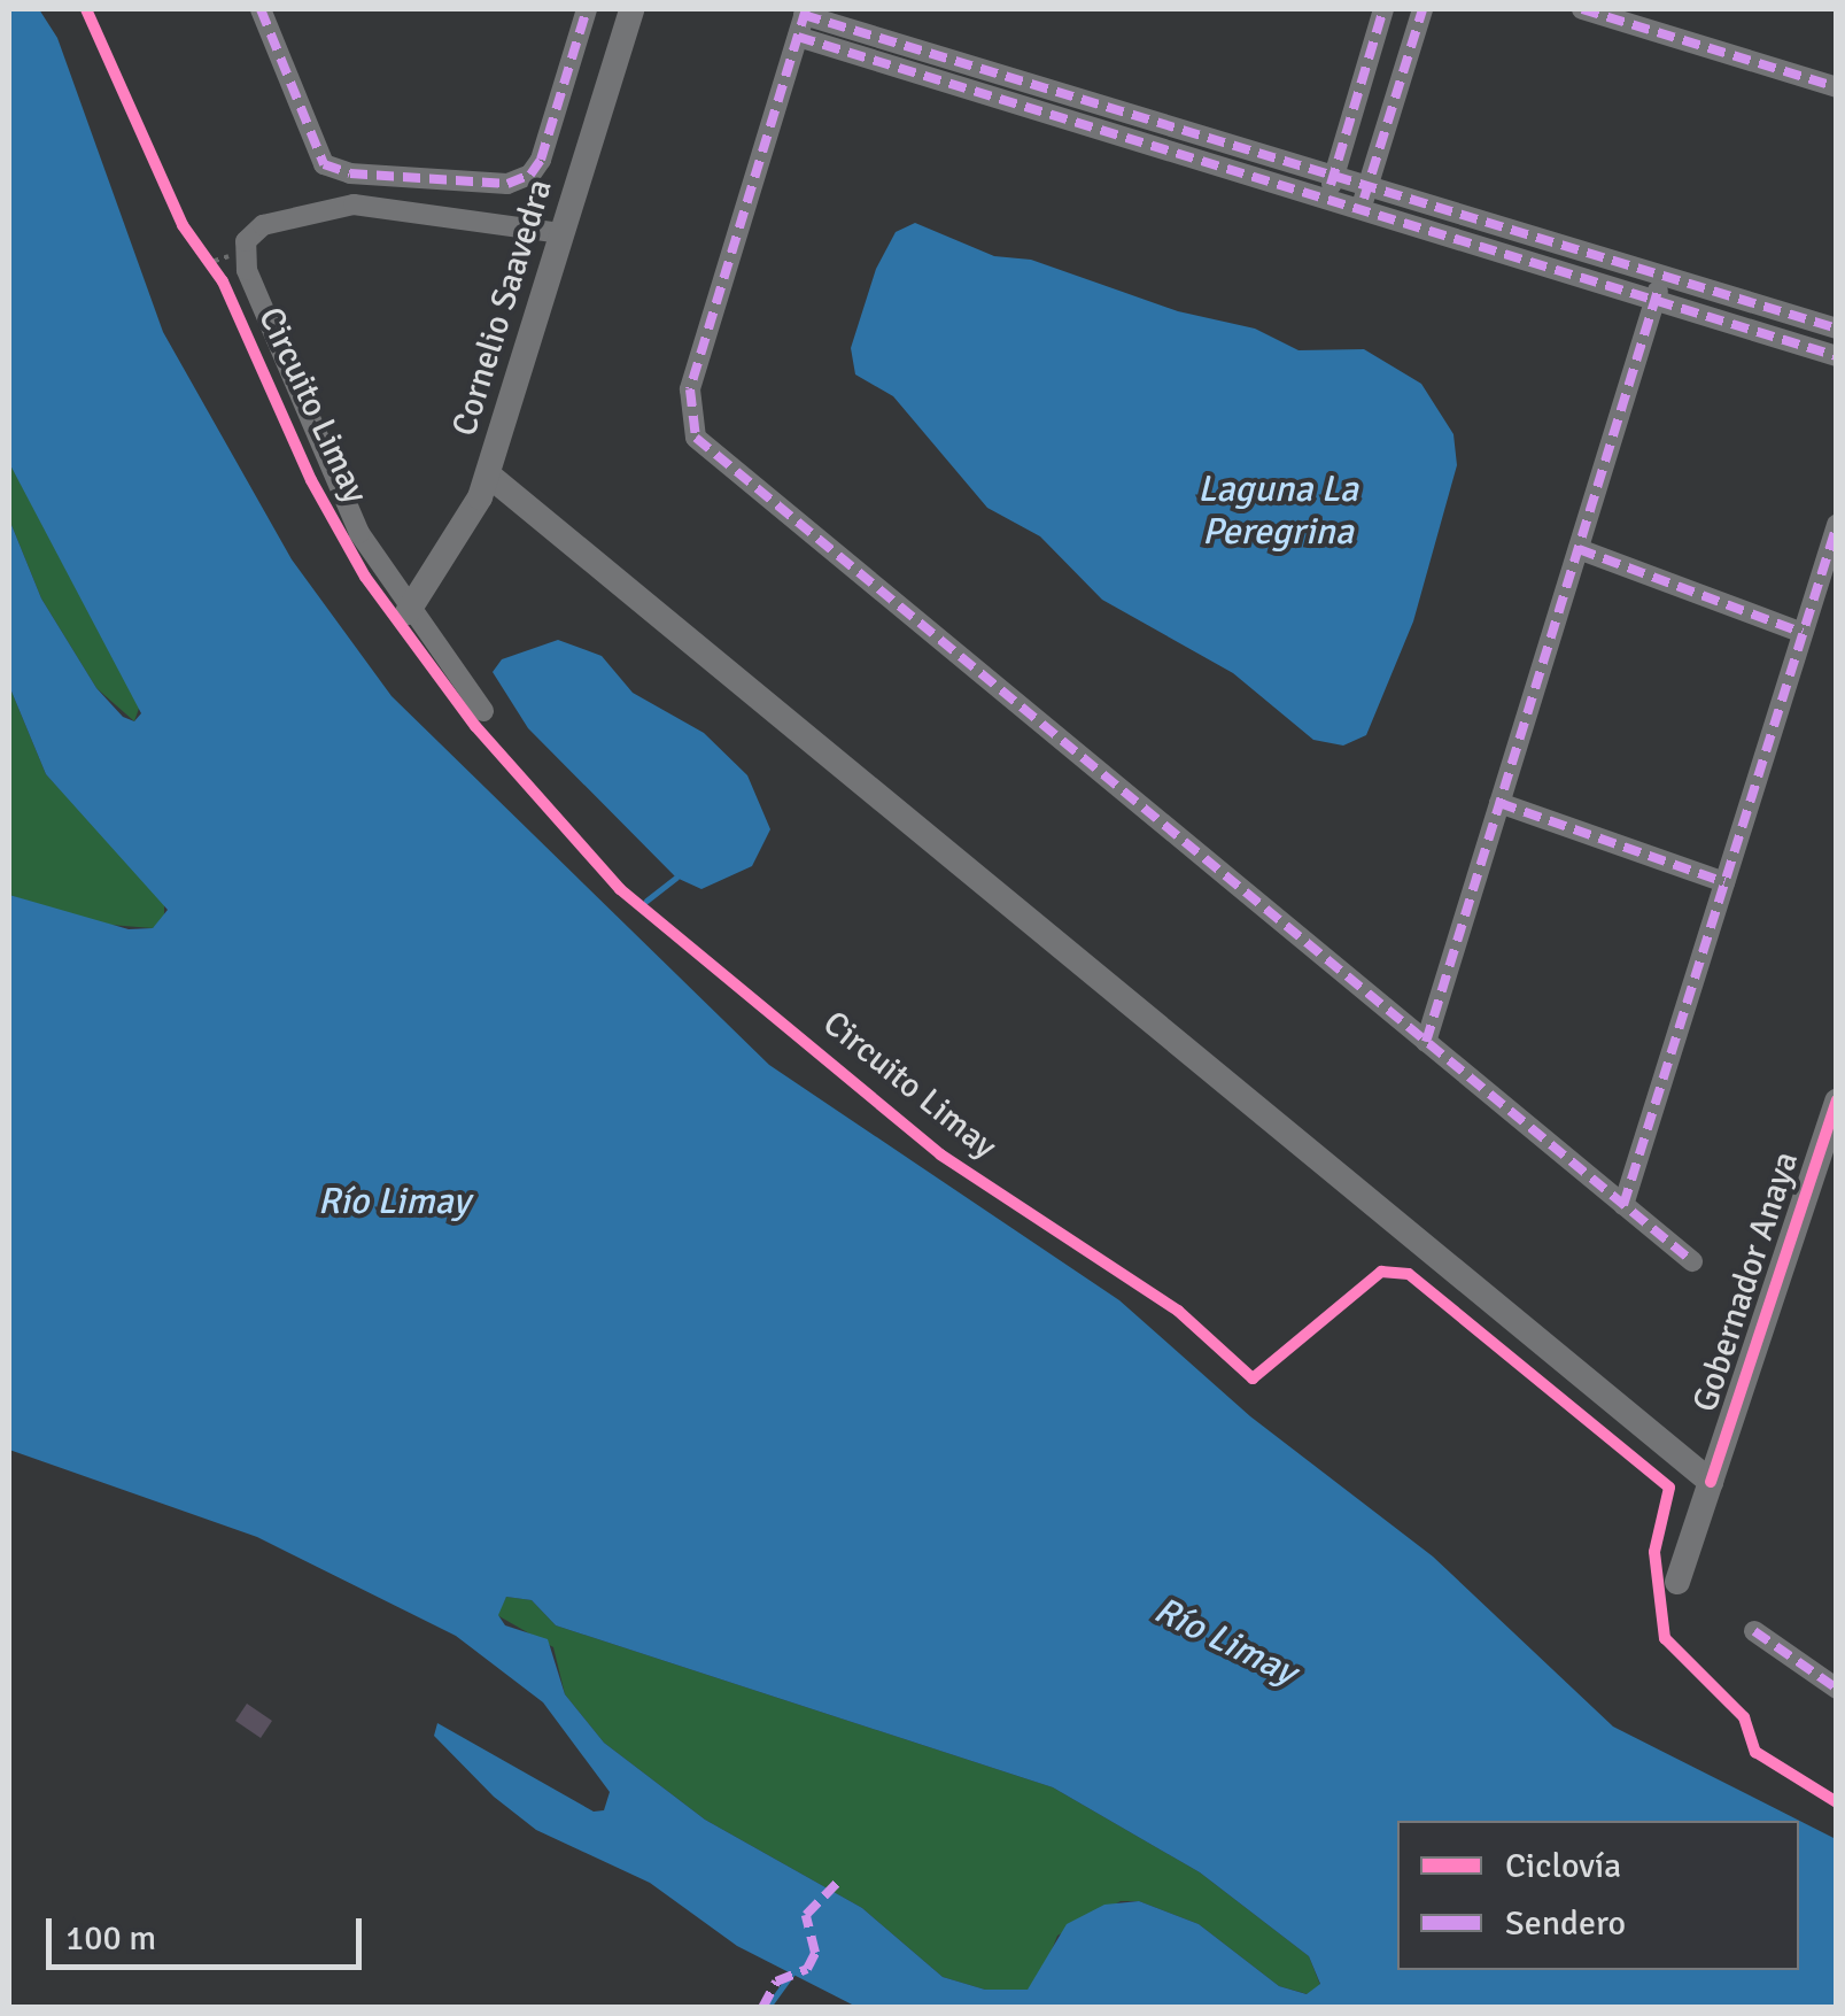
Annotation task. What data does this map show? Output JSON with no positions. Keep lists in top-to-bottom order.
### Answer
{
  "streets": {
    "street": ["Cornelio Saavedra", "Gobernador Anaya"],
    "cycle path": ["Circuito Limay"]
  },
  "water": ["Laguna La Peregrina", "Río Limay"],
  "legend": ["Ciclovía", "Sendero"],
  "scale_bar": "100 m"
}
